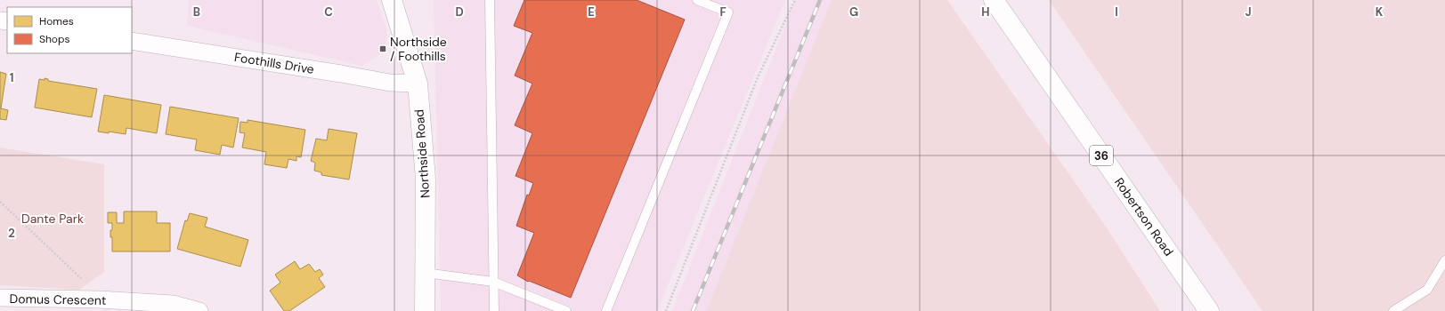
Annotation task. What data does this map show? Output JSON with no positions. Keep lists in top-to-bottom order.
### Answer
{
  "streets": {
    "main road": ["Northside Road", "36", "Robertson Road"],
    "street": ["Foothills Drive", "Domus Crescent"]
  },
  "crossings": [
    ["Foothills Drive", "Northside Road"]
  ],
  "parks": ["Dante Park"],
  "places": {
    "transit": ["Northside / Foothills"]
  },
  "legend": ["Homes", "Shops"],
  "grid": {
    "columns": [
      "B",
      "C",
      "D",
      "E",
      "F",
      "G",
      "H",
      "I",
      "J",
      "K"
    ],
    "rows": ["1", "2"]
  }
}
